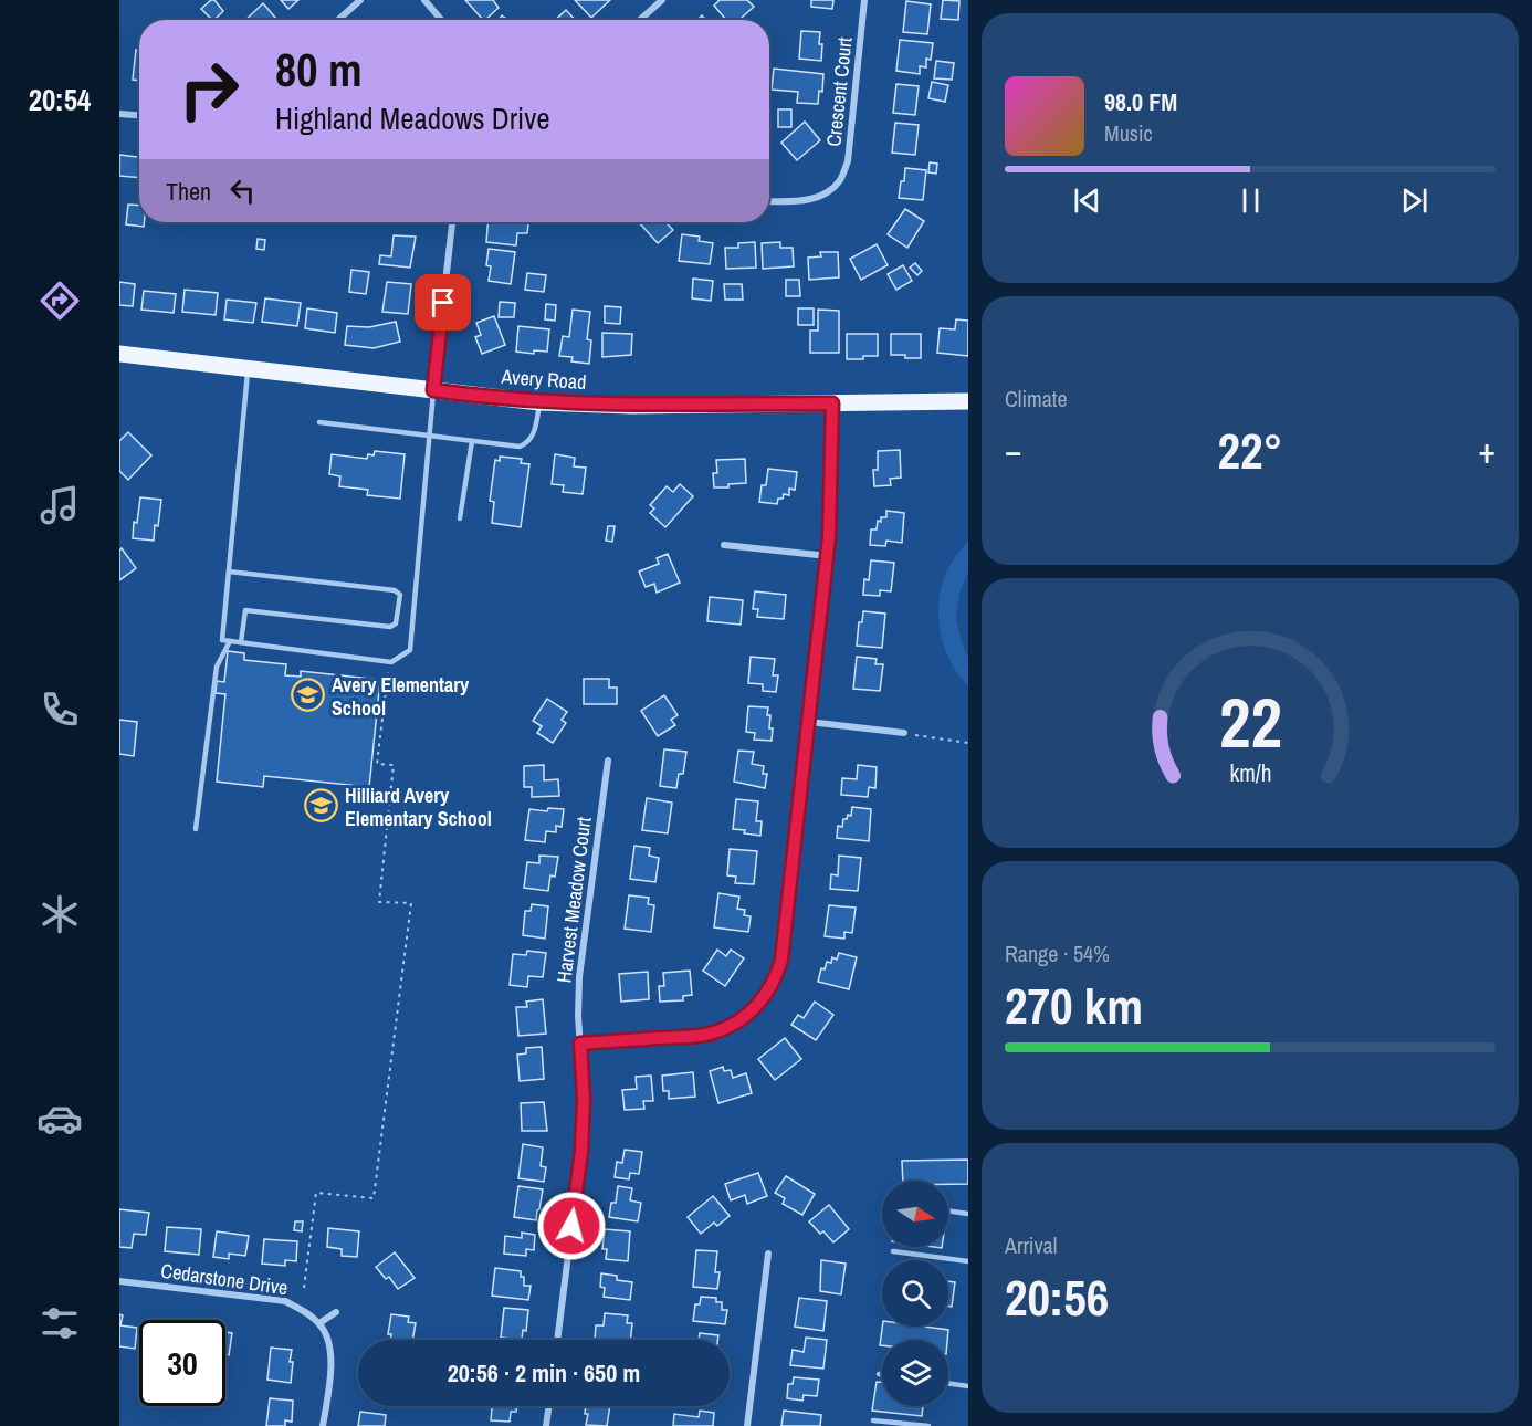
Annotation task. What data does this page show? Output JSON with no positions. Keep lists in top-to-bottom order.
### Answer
{
  "streets": {
    "main road": ["Avery Road"],
    "street": ["Crescent Court", "Harvest Meadow Court", "Cedarstone Drive"]
  },
  "places": {
    "school or university": ["Avery Elementary School", "Hilliard Avery Elementary School"]
  },
  "north": "right",
  "page": {
    "tabs": "20:54",
    "turn": ["80 m", "Highland Meadows Drive"],
    "song": ["98.0 FM", "Music"],
    "then": "Then",
    "tile": [
      "Climate",
      ["Range · 54%", "270 km"],
      ["Arrival", "20:56"]
    ],
    "heat": ["−", "22°", "+"],
    "limit": "30",
    "trip": "20:56 · 2 min · 650 m",
    "gauge": ["22", "km/h"]
  }
}
